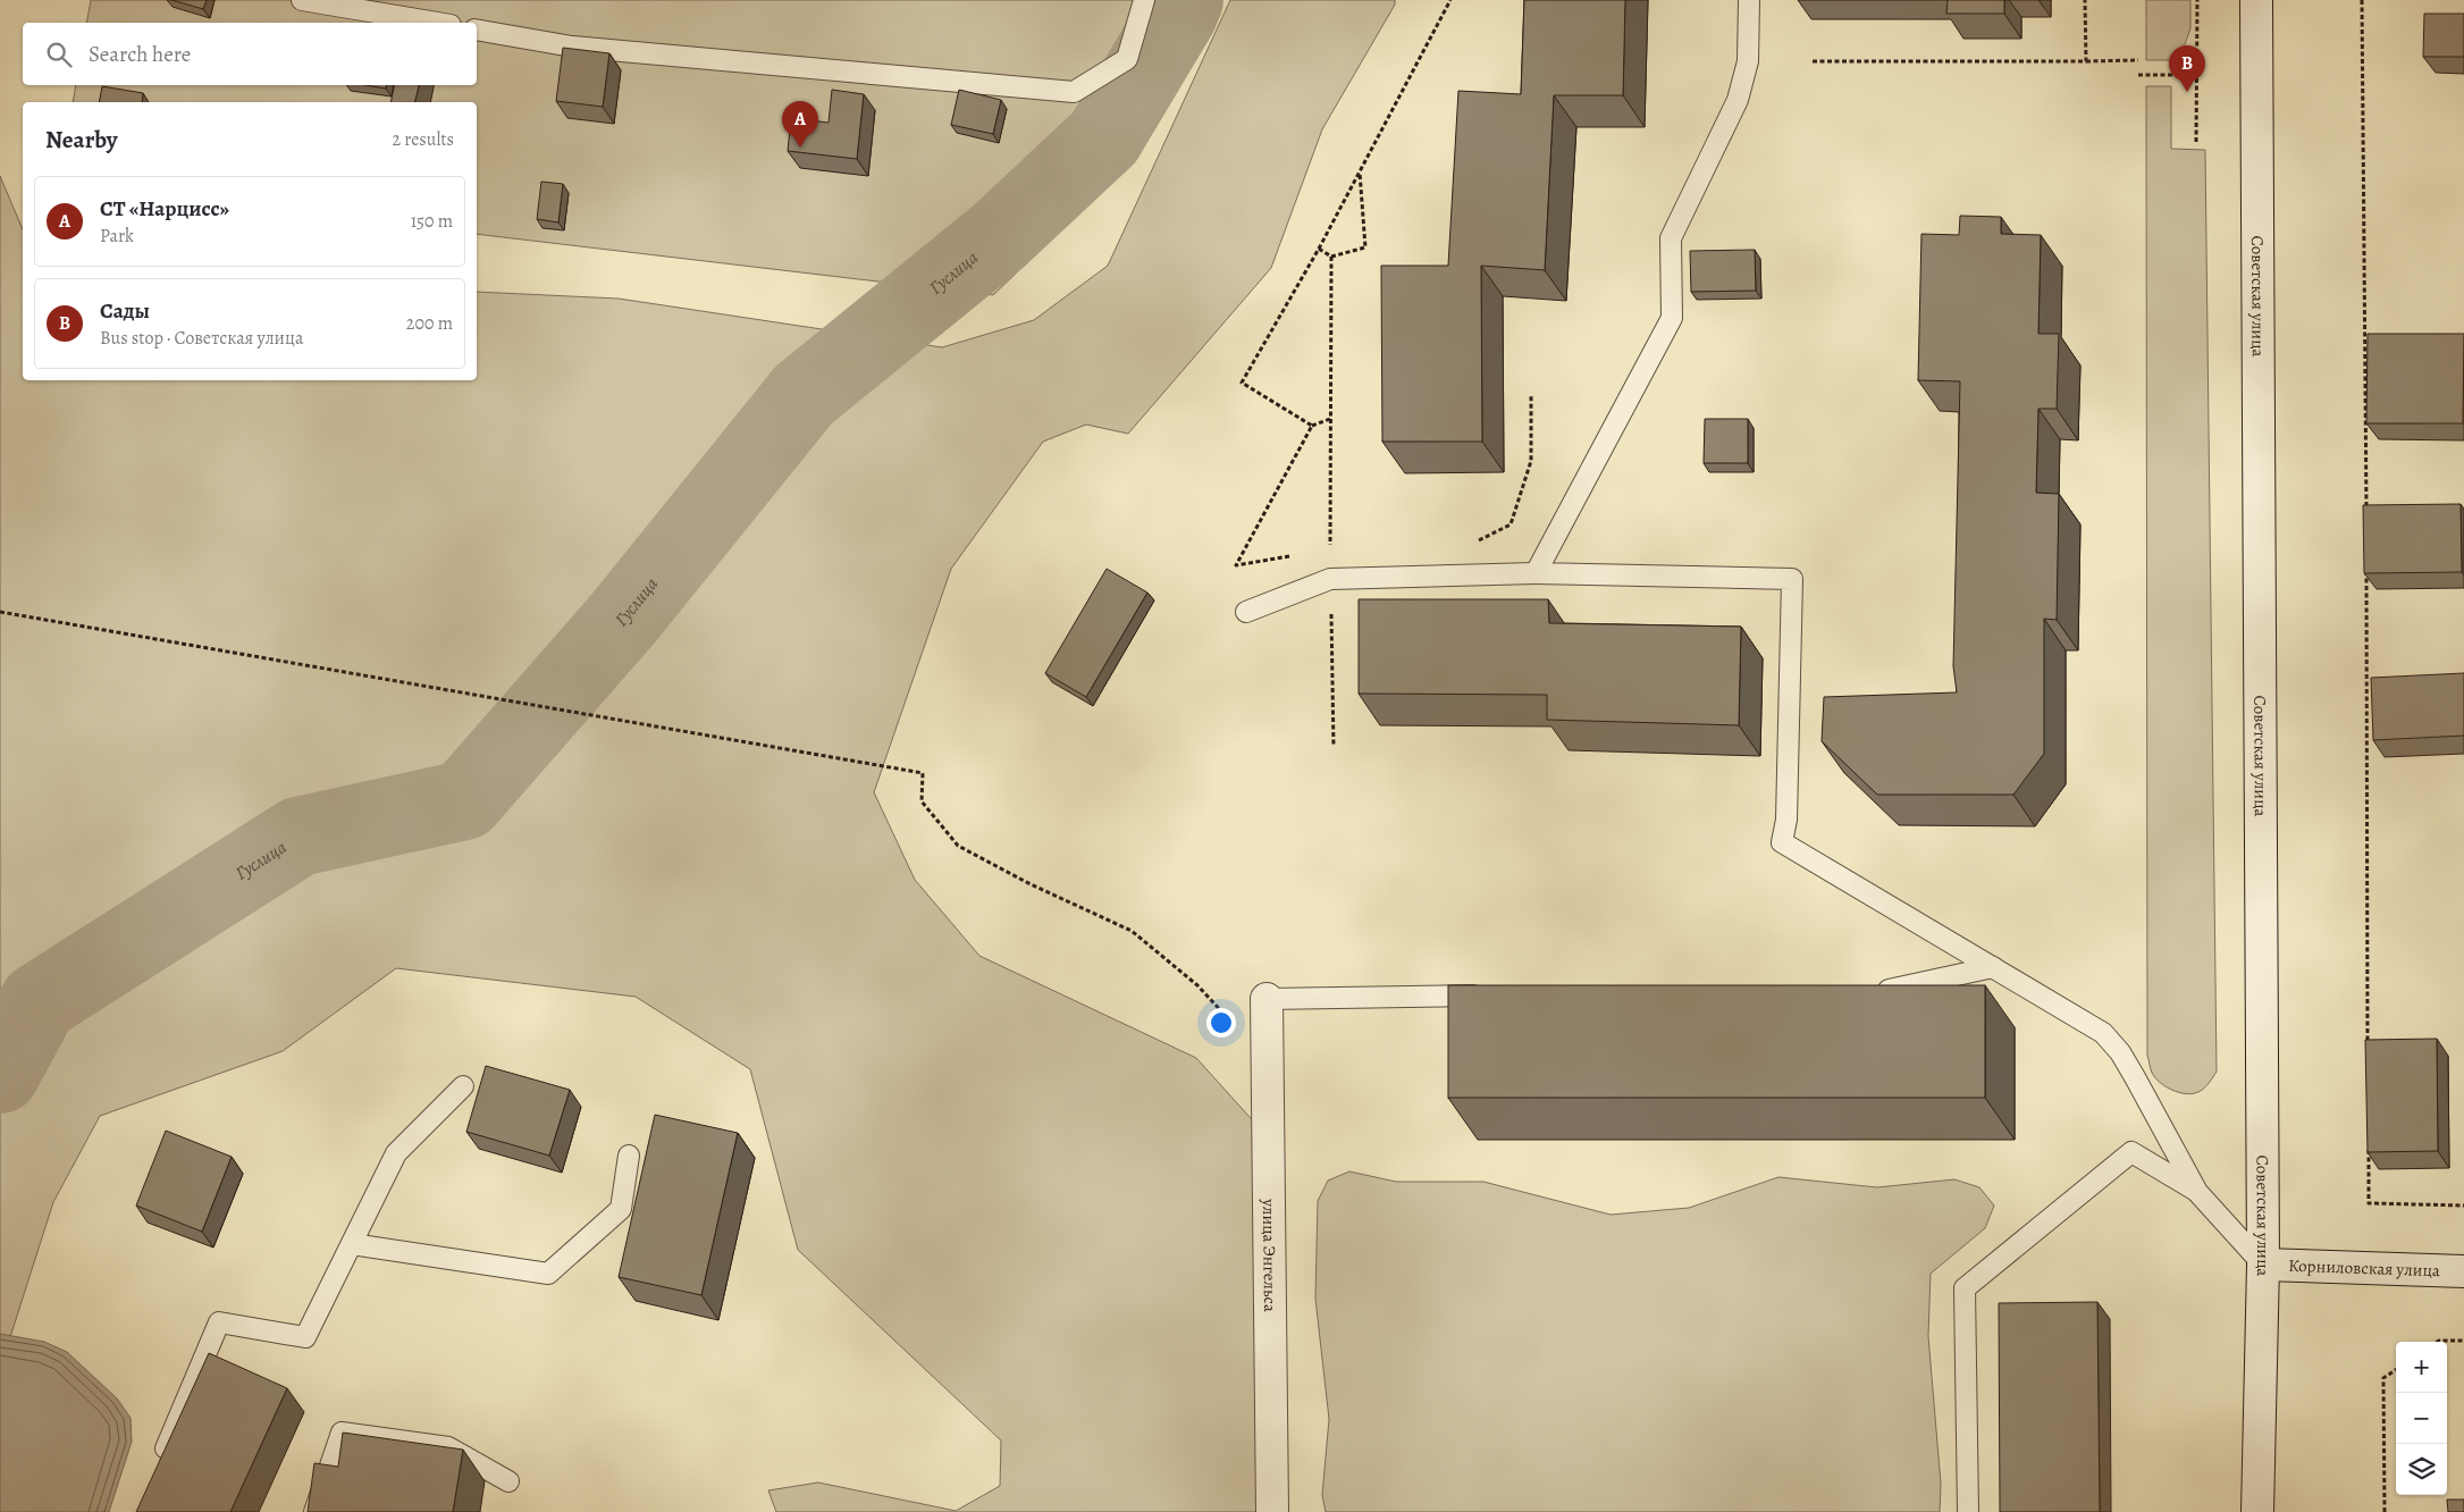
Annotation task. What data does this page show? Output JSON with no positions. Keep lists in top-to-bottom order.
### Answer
{
  "streets": {
    "main road": ["Советская улица", "улица Энгельса", "Корниловская улица"]
  },
  "crossings": [
    ["Советская улица", "Корниловская улица"]
  ],
  "water": ["Гуслица"],
  "page": {
    "search": "Search here",
    "pins": ["B", "A"],
    "heading": ["Nearby", "2 results"],
    "list": [
      {
        "mark": "A",
        "name": "СТ «Нарцисс»",
        "note": "Park",
        "value": "150 m"
      },
      {
        "mark": "B",
        "name": "Сады",
        "note": "Bus stop · Советская улица",
        "value": "200 m"
      }
    ],
    "map_buttons": ["+", "−"]
  }
}
